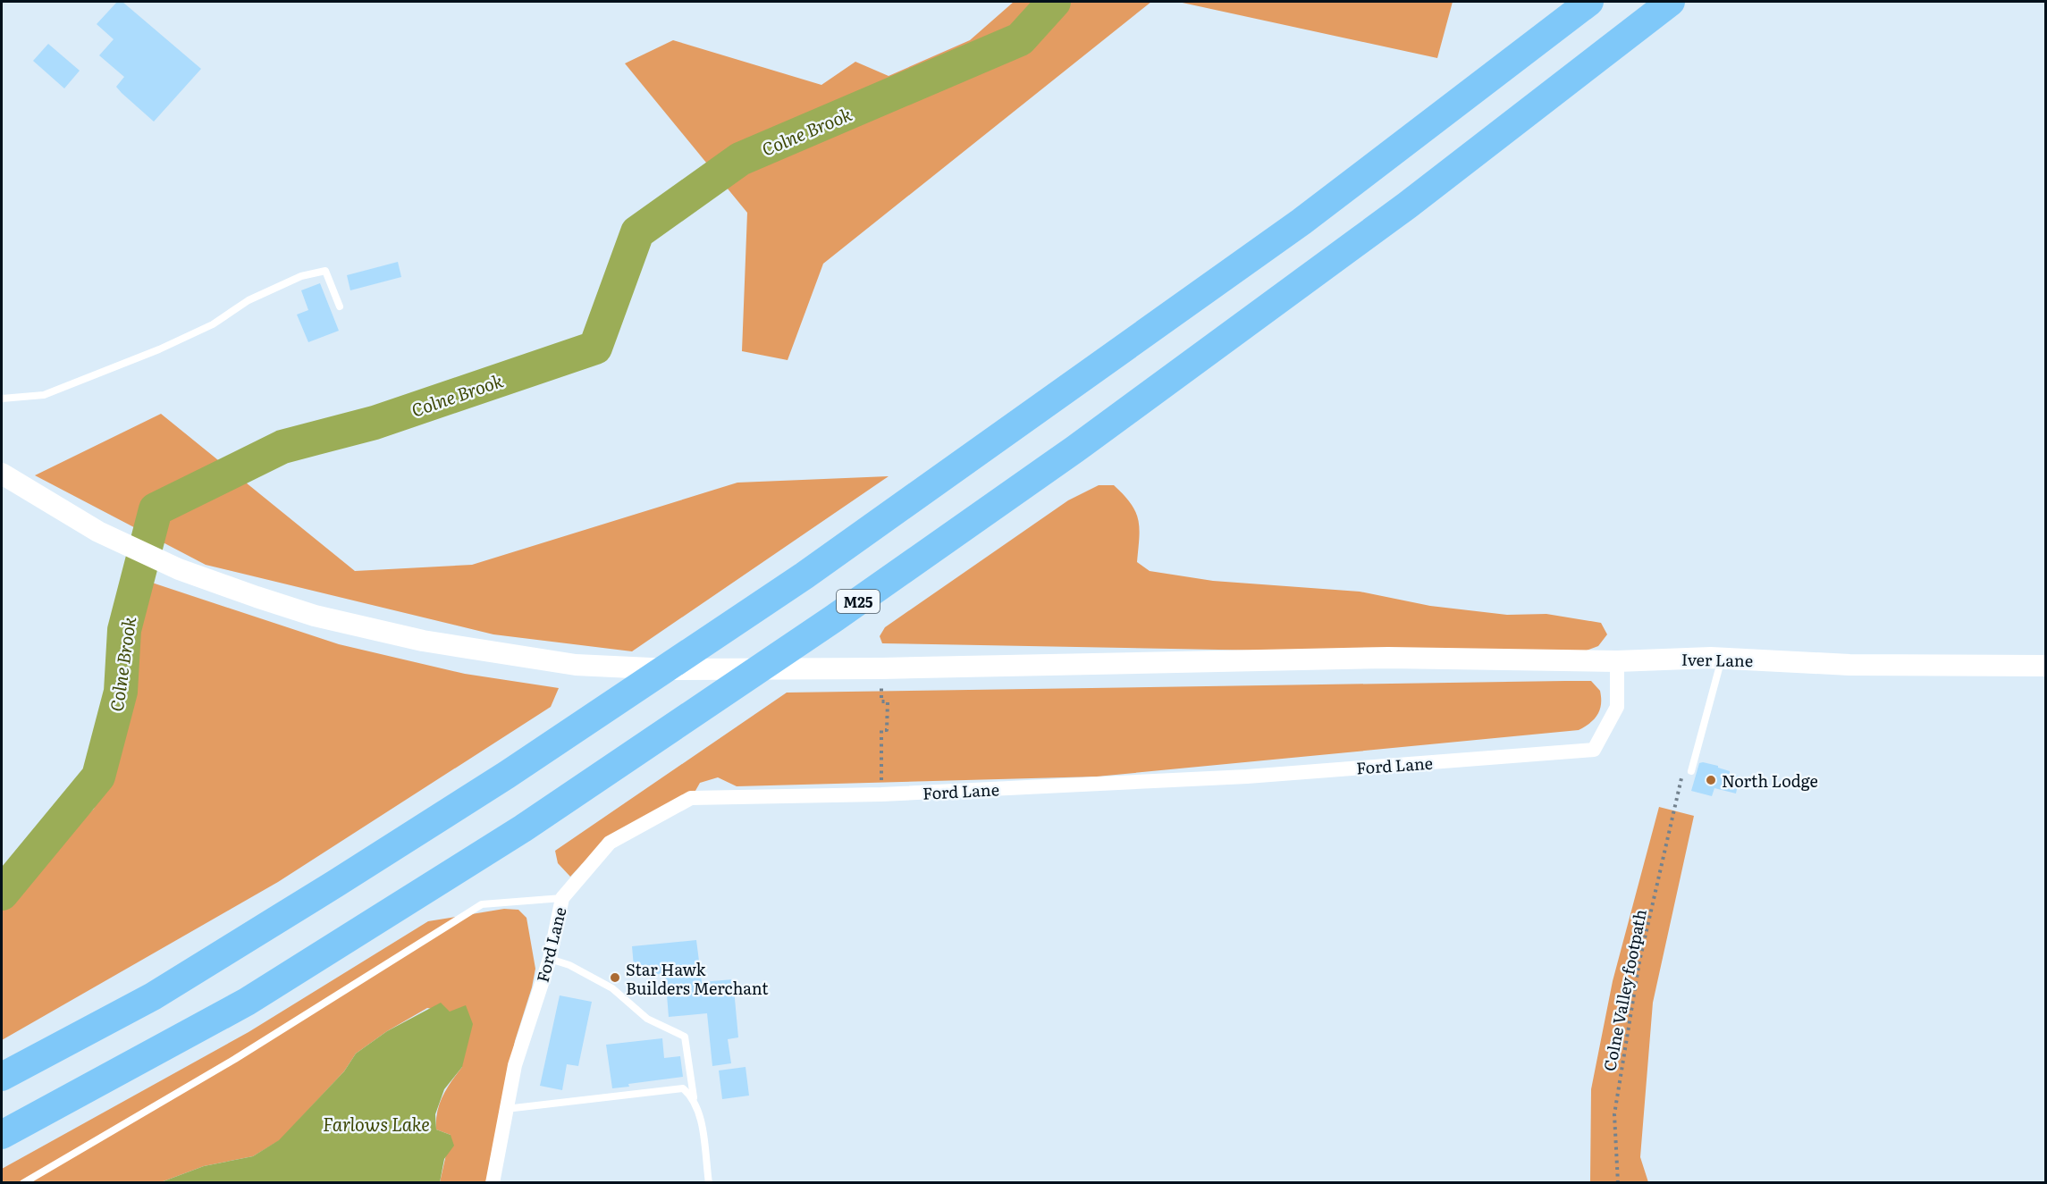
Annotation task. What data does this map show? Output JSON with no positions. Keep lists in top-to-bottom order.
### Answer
{
  "streets": {
    "highway": ["M25"],
    "main road": ["Iver Lane"],
    "street": ["Ford Lane"],
    "path": ["Colne Valley footpath"]
  },
  "crossings": [
    ["Iver Lane", "Ford Lane"]
  ],
  "water": ["Colne Brook", "Farlows Lake"],
  "places": ["North Lodge", "Star Hawk Builders Merchant"]
}
